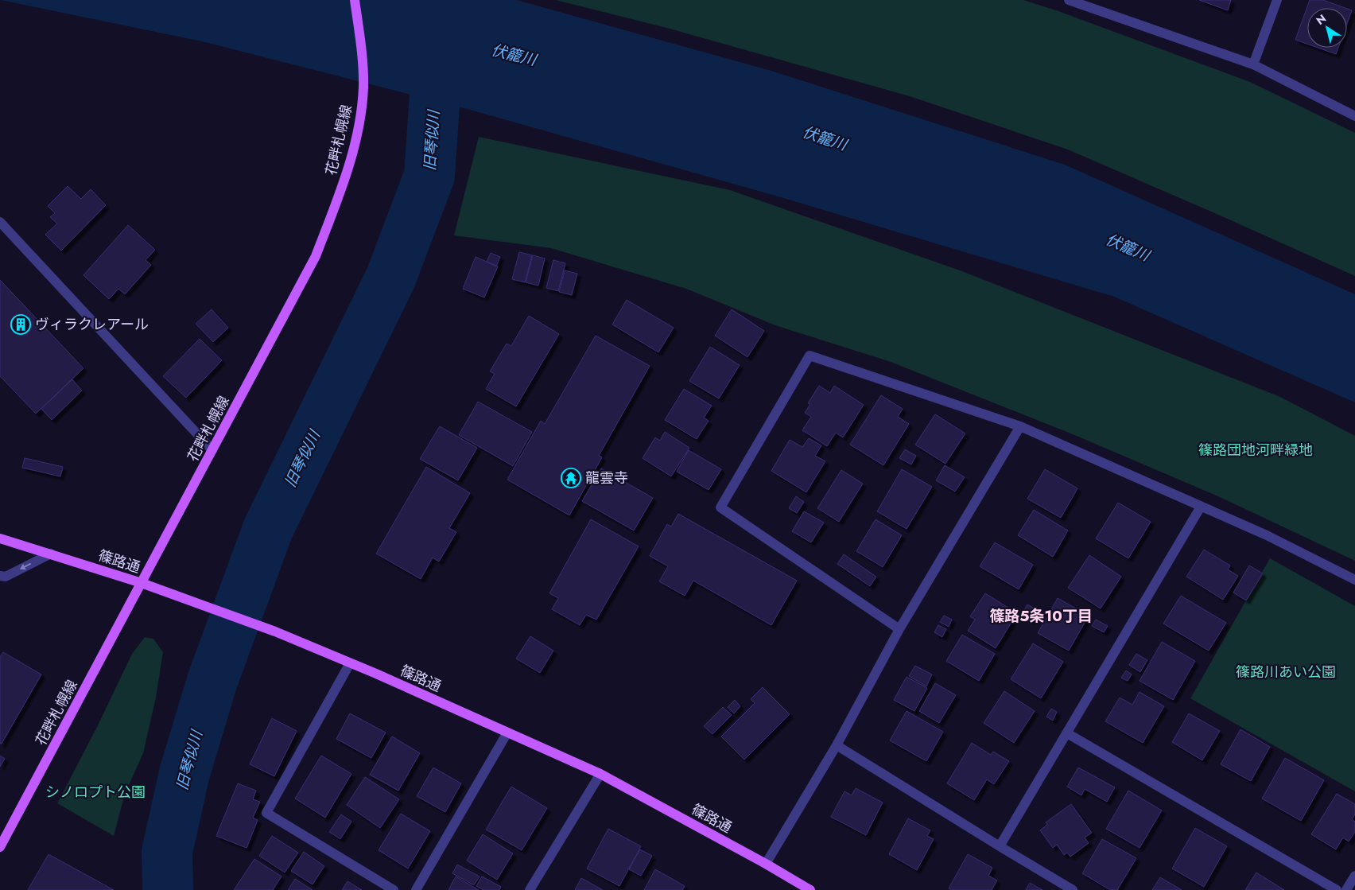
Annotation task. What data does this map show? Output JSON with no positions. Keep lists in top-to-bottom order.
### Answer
{
  "streets": {
    "main road": ["花畔札幌線", "篠路通"]
  },
  "crossings": [
    ["花畔札幌線", "篠路通"]
  ],
  "districts": ["篠路5条10丁目"],
  "water": ["伏籠川", "旧琴似川"],
  "parks": ["篠路団地河畔緑地", "篠路川あい公園", "シノロプト公園"],
  "places": {
    "building": ["ヴィラクレアール"],
    "temple": ["龍雲寺"]
  },
  "north": "top left"
}
